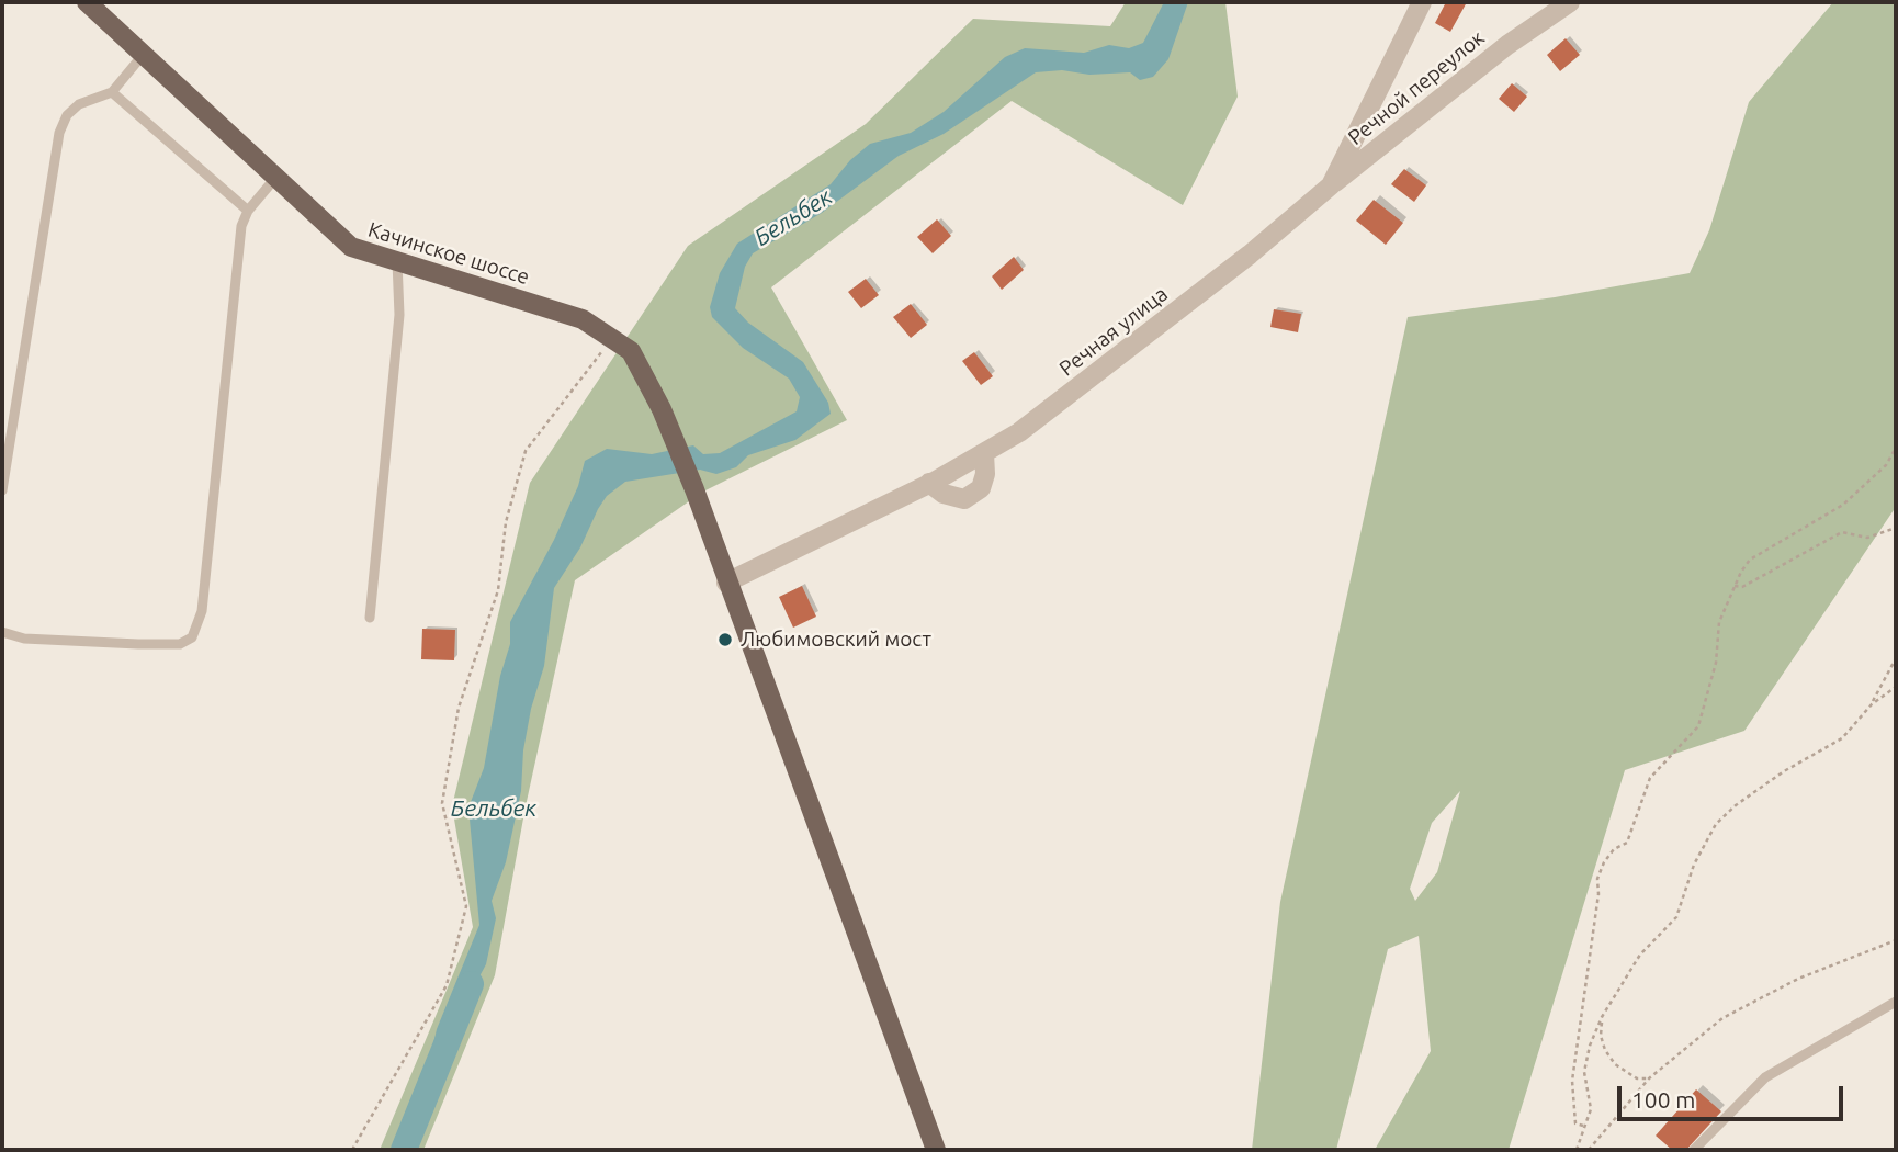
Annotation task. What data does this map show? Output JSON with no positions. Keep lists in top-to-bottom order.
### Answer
{
  "streets": {
    "main road": ["Качинское шоссе"],
    "street": ["Речной переулок", "Речная улица"]
  },
  "crossings": [
    ["Речной переулок", "Речная улица"],
    ["Качинское шоссе", "Речная улица"]
  ],
  "water": ["Бельбек"],
  "places": ["Любимовский мост"],
  "scale_bar": "100 m"
}
